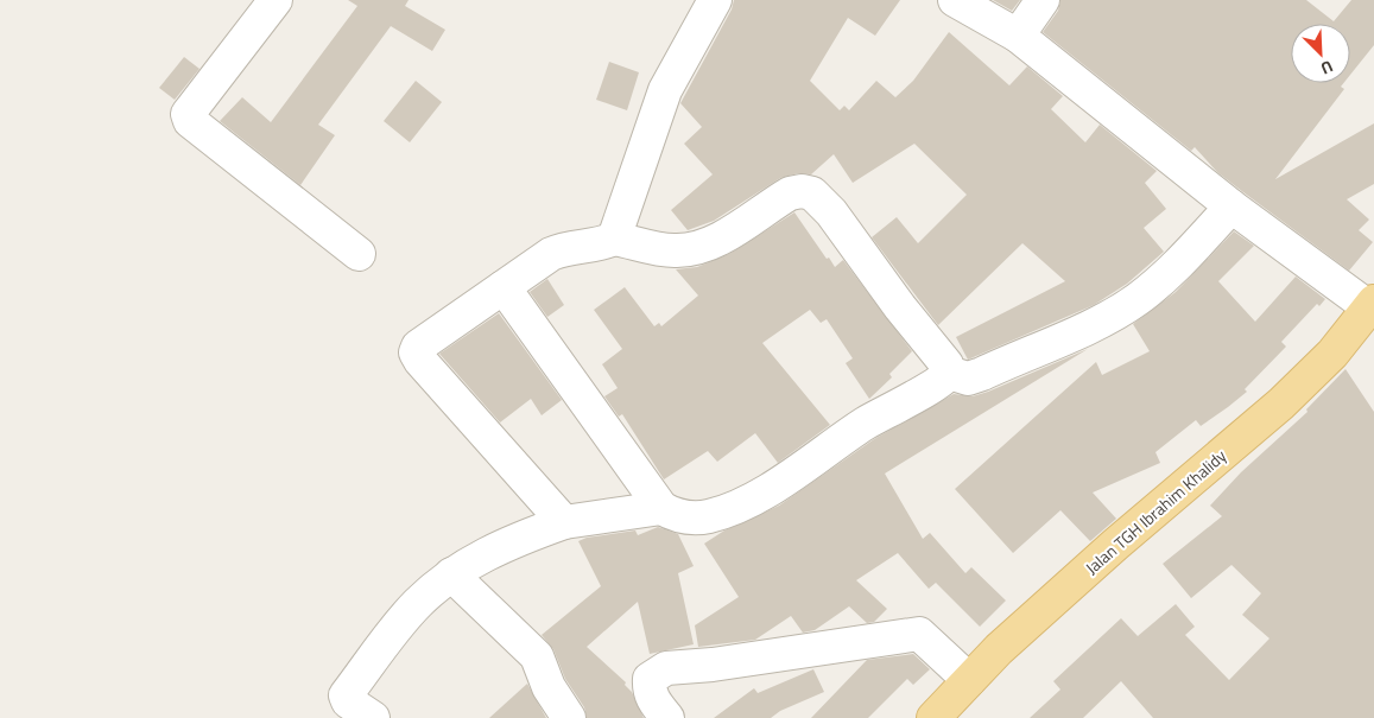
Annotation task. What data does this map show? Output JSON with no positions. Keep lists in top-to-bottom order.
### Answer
{
  "streets": {
    "main road": ["Jalan TGH Ibrahim Khalidy"]
  },
  "north": "bottom right"
}
